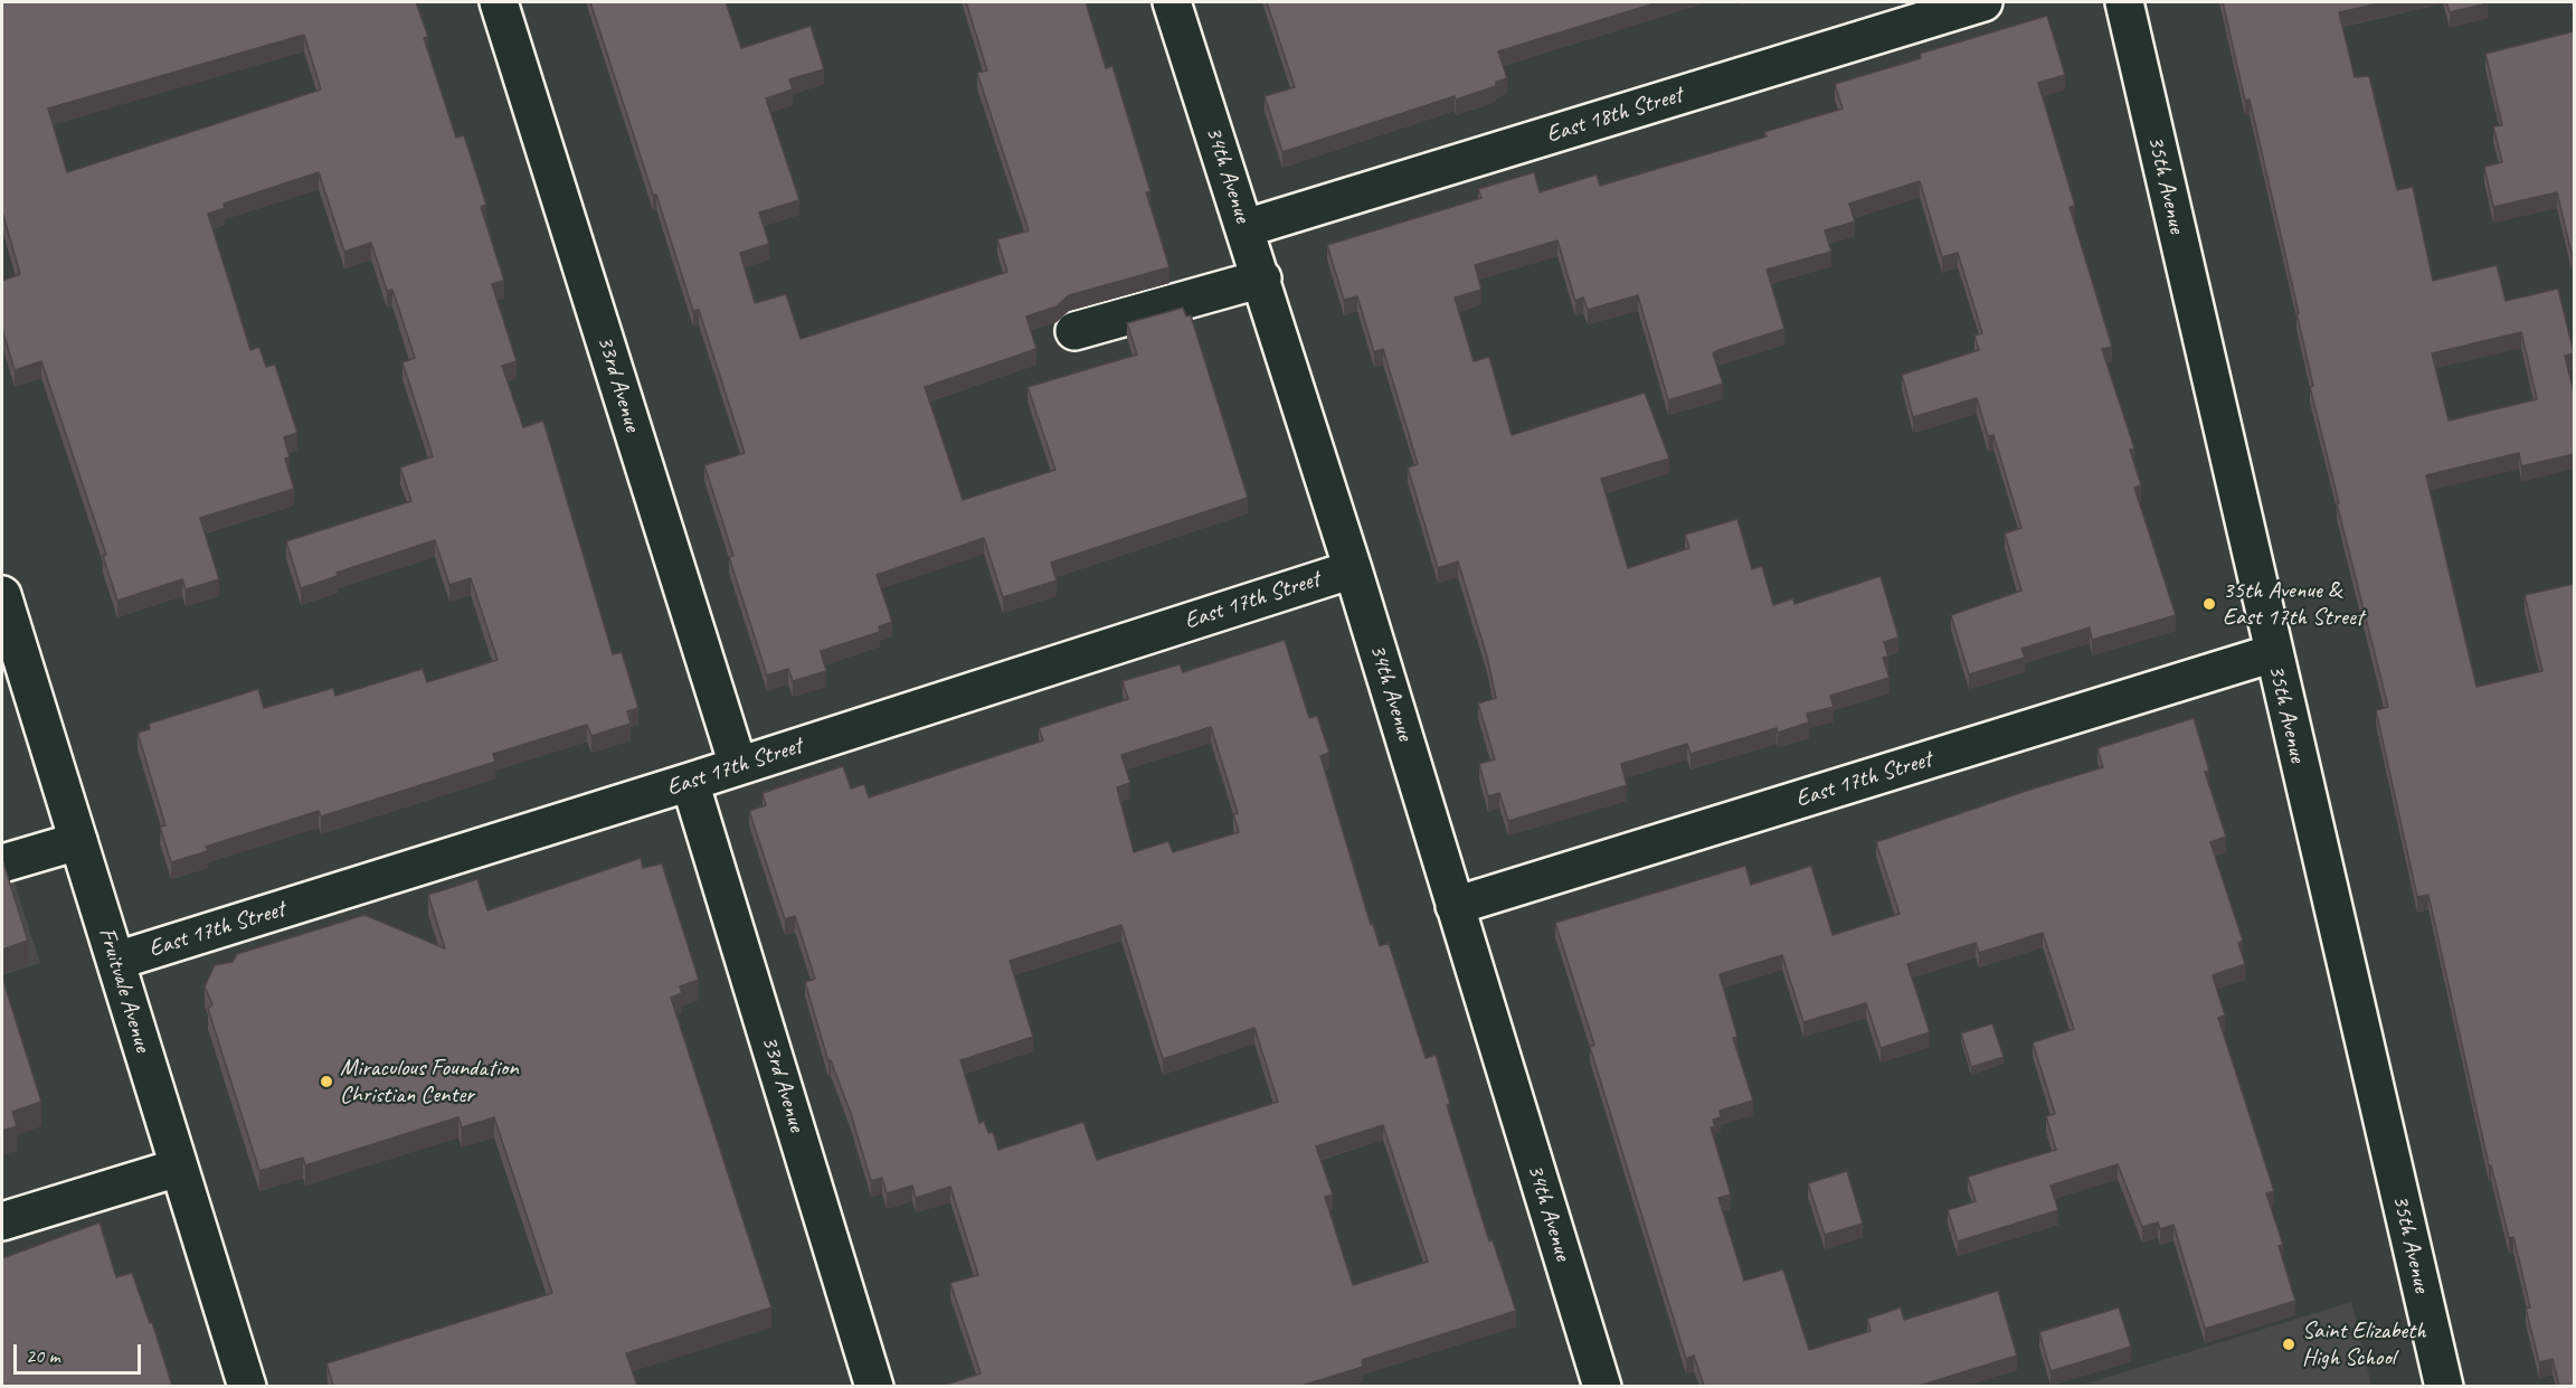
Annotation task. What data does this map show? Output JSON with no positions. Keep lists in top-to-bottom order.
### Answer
{
  "streets": {
    "street": [
      "East 18th Street",
      "34th Avenue",
      "35th Avenue",
      "33rd Avenue",
      "East 17th Street",
      "Fruitvale Avenue"
    ]
  },
  "crossings": [
    ["East 18th Street", "34th Avenue"],
    ["34th Avenue", "East 17th Street"],
    ["35th Avenue", "East 17th Street"],
    ["33rd Avenue", "East 17th Street"],
    ["East 17th Street", "Fruitvale Avenue"]
  ],
  "places": ["35th Avenue & East 17th Street", "Miraculous Foundation Christian Center", "Saint Elizabeth High School"],
  "scale_bar": "20 m"
}
